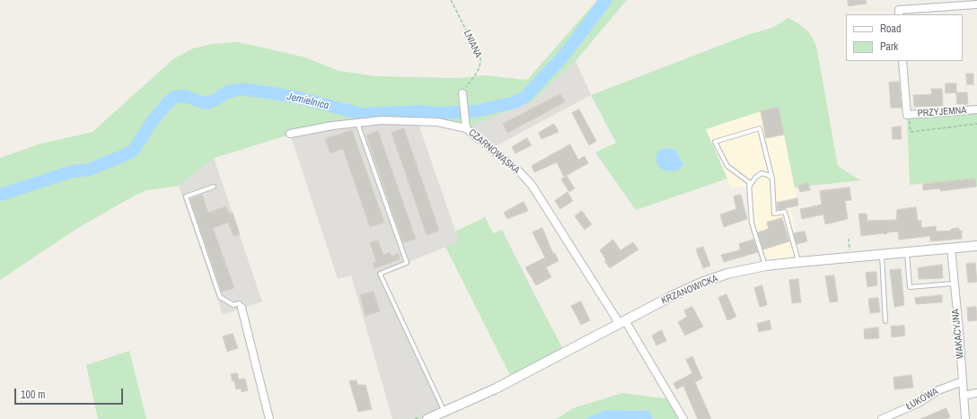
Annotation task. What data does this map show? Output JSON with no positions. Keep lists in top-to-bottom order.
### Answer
{
  "streets": {
    "street": [
      "PRZYJEMNA",
      "CZARNOWĄSKA",
      "KRZANOWICKA",
      "WAKACYJNA",
      "ŁUKOWA"
    ],
    "path": ["LNIANA"]
  },
  "crossings": [
    ["CZARNOWĄSKA", "KRZANOWICKA"],
    ["KRZANOWICKA", "WAKACYJNA"],
    ["WAKACYJNA", "ŁUKOWA"]
  ],
  "water": ["Jemielnica"],
  "legend": ["Road", "Park"],
  "scale_bar": "100 m"
}
